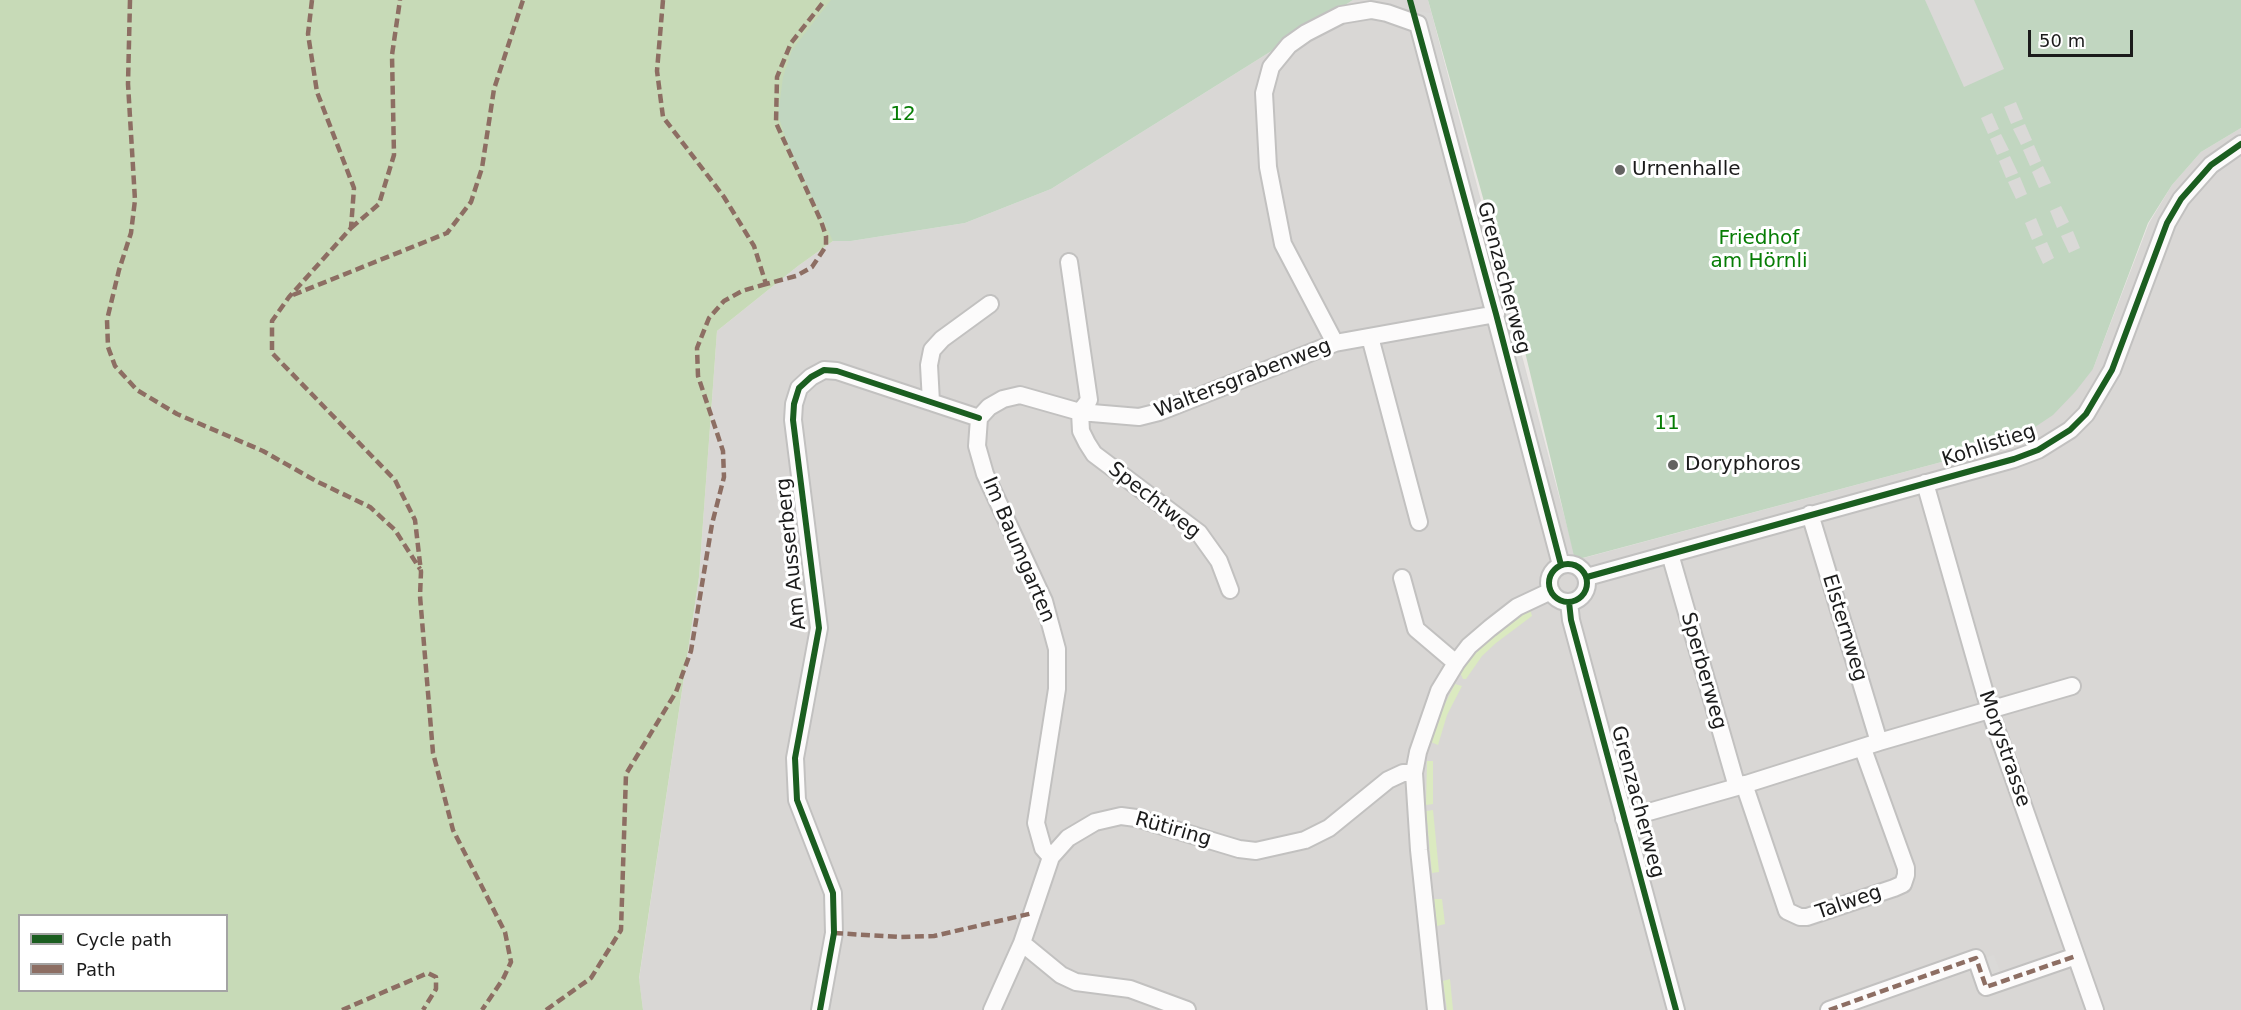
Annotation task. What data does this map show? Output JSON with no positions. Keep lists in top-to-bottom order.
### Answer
{
  "streets": {
    "street": [
      "Grenzacherweg",
      "Waltersgrabenweg",
      "Kohlistieg",
      "Spechtweg",
      "Im Baumgarten",
      "Am Ausserberg",
      "Elsternweg",
      "Sperberweg",
      "Morystrasse",
      "Rütiring",
      "Talweg"
    ]
  },
  "crossings": [
    ["Grenzacherweg", "Waltersgrabenweg"],
    ["Grenzacherweg", "Kohlistieg"],
    ["Waltersgrabenweg", "Spechtweg"],
    ["Waltersgrabenweg", "Im Baumgarten"],
    ["Waltersgrabenweg", "Am Ausserberg"],
    ["Kohlistieg", "Elsternweg"],
    ["Kohlistieg", "Sperberweg"],
    ["Kohlistieg", "Morystrasse"],
    ["Im Baumgarten", "Am Ausserberg"],
    ["Im Baumgarten", "Rütiring"],
    ["Sperberweg", "Talweg"]
  ],
  "parks": ["12", "Friedhof am Hörnli", "11"],
  "places": ["Urnenhalle", "Doryphoros"],
  "legend": ["Cycle path", "Path"],
  "scale_bar": "50 m"
}
